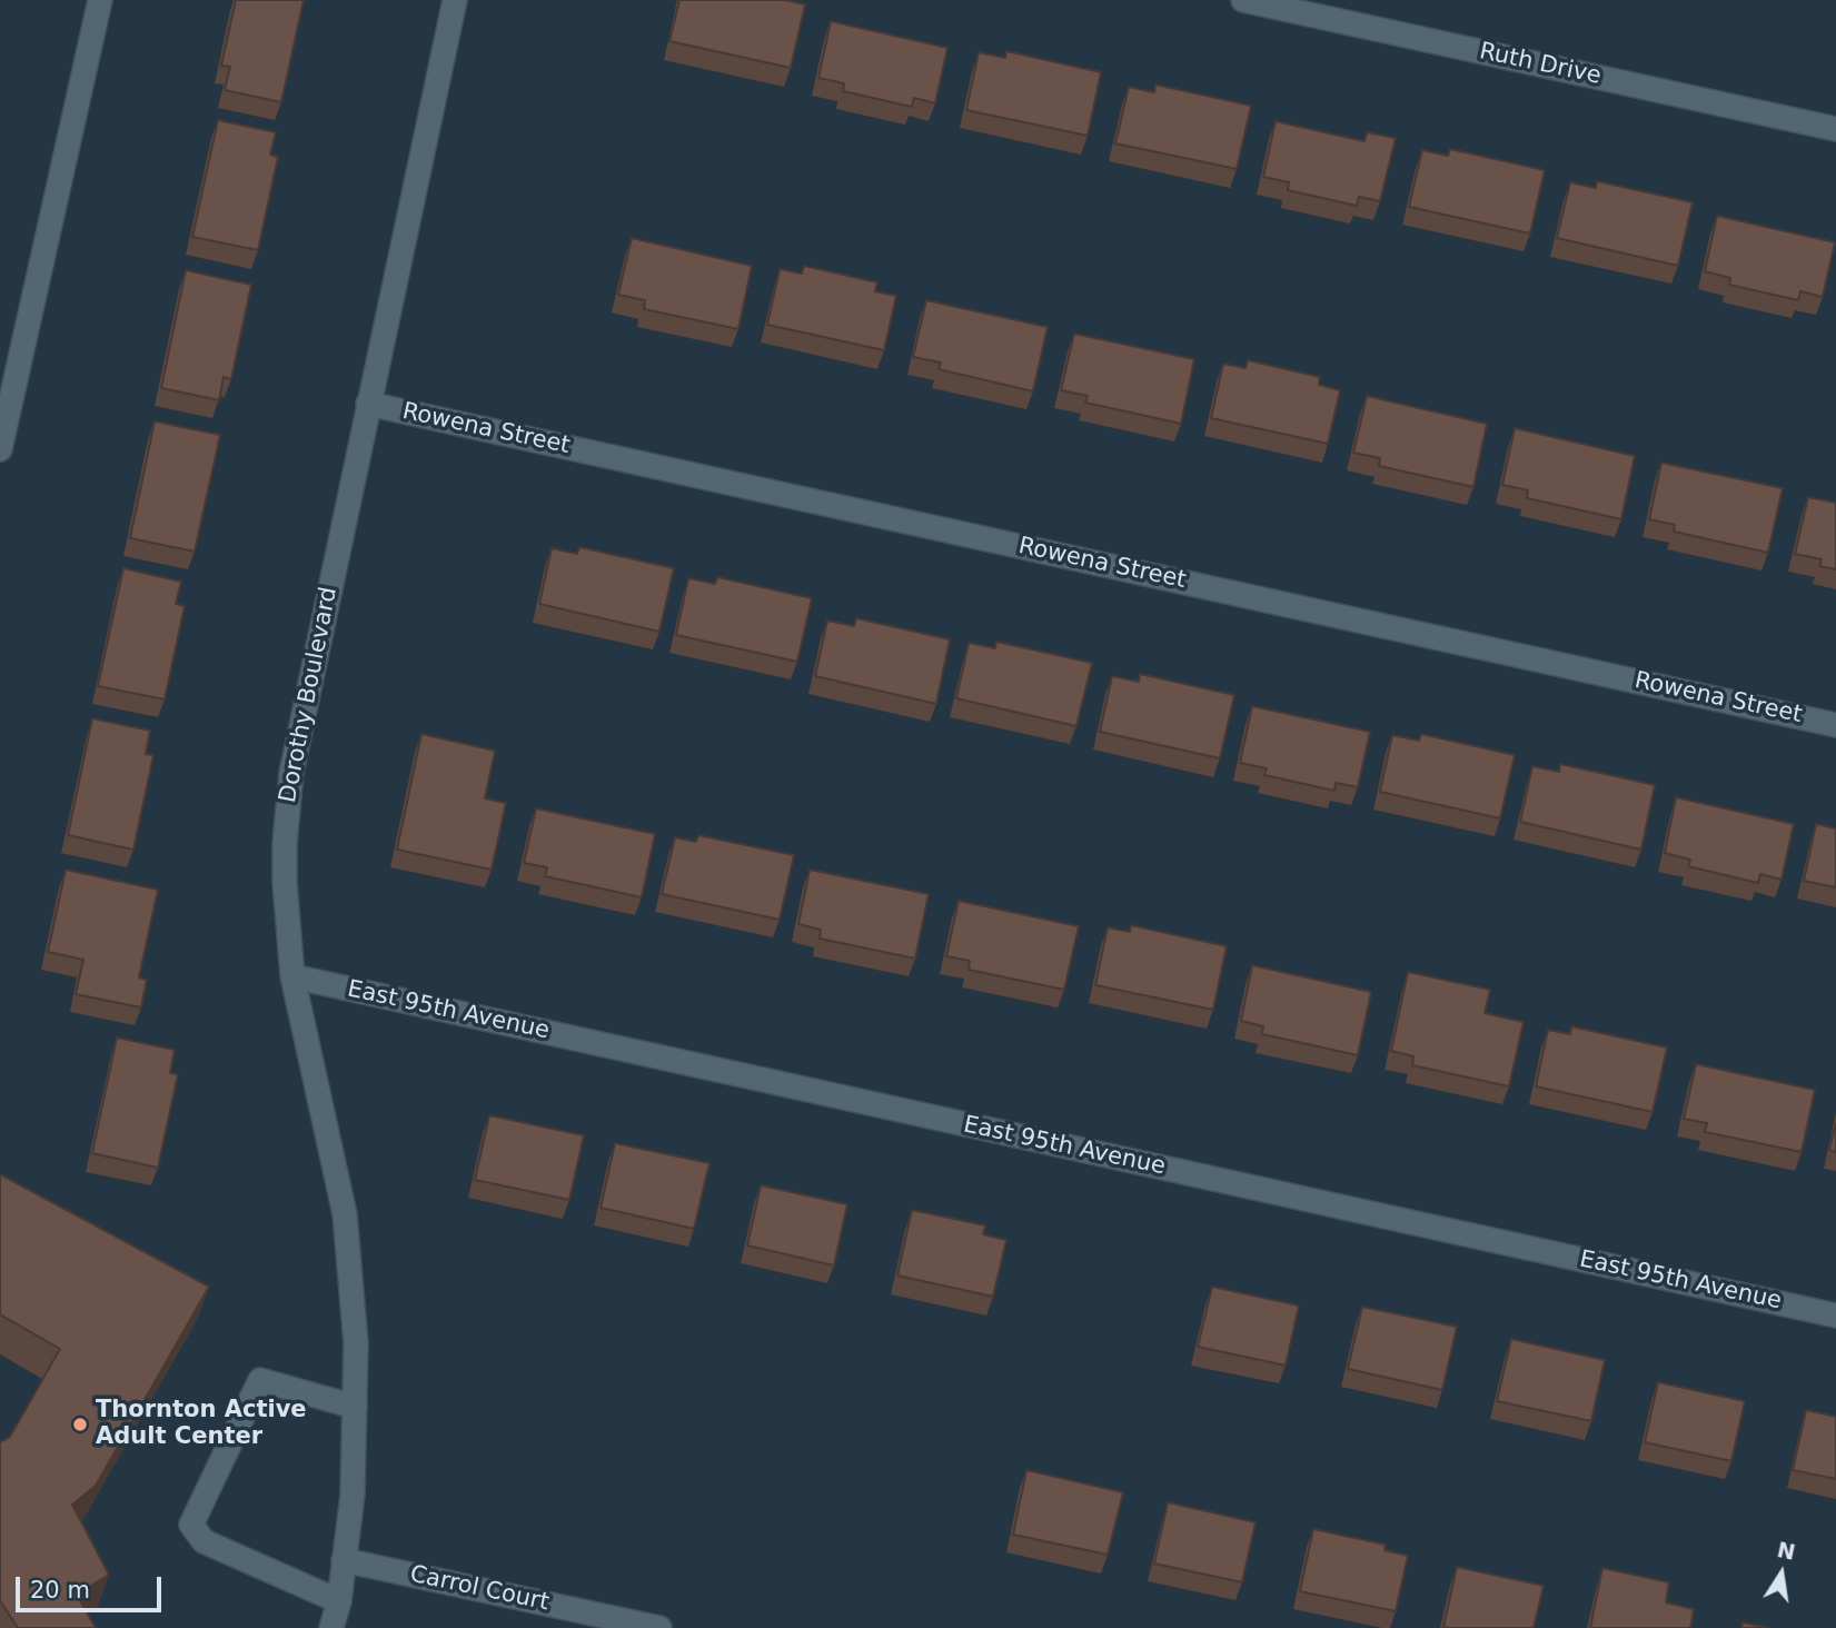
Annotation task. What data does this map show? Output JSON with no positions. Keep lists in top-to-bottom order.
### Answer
{
  "streets": {
    "street": [
      "Ruth Drive",
      "Rowena Street",
      "Dorothy Boulevard",
      "East 95th Avenue",
      "Carrol Court"
    ]
  },
  "crossings": [
    ["Rowena Street", "Dorothy Boulevard"],
    ["Dorothy Boulevard", "East 95th Avenue"],
    ["Dorothy Boulevard", "Carrol Court"]
  ],
  "places": ["Thornton Active Adult Center"],
  "scale_bar": "20 m",
  "north": "top"
}
